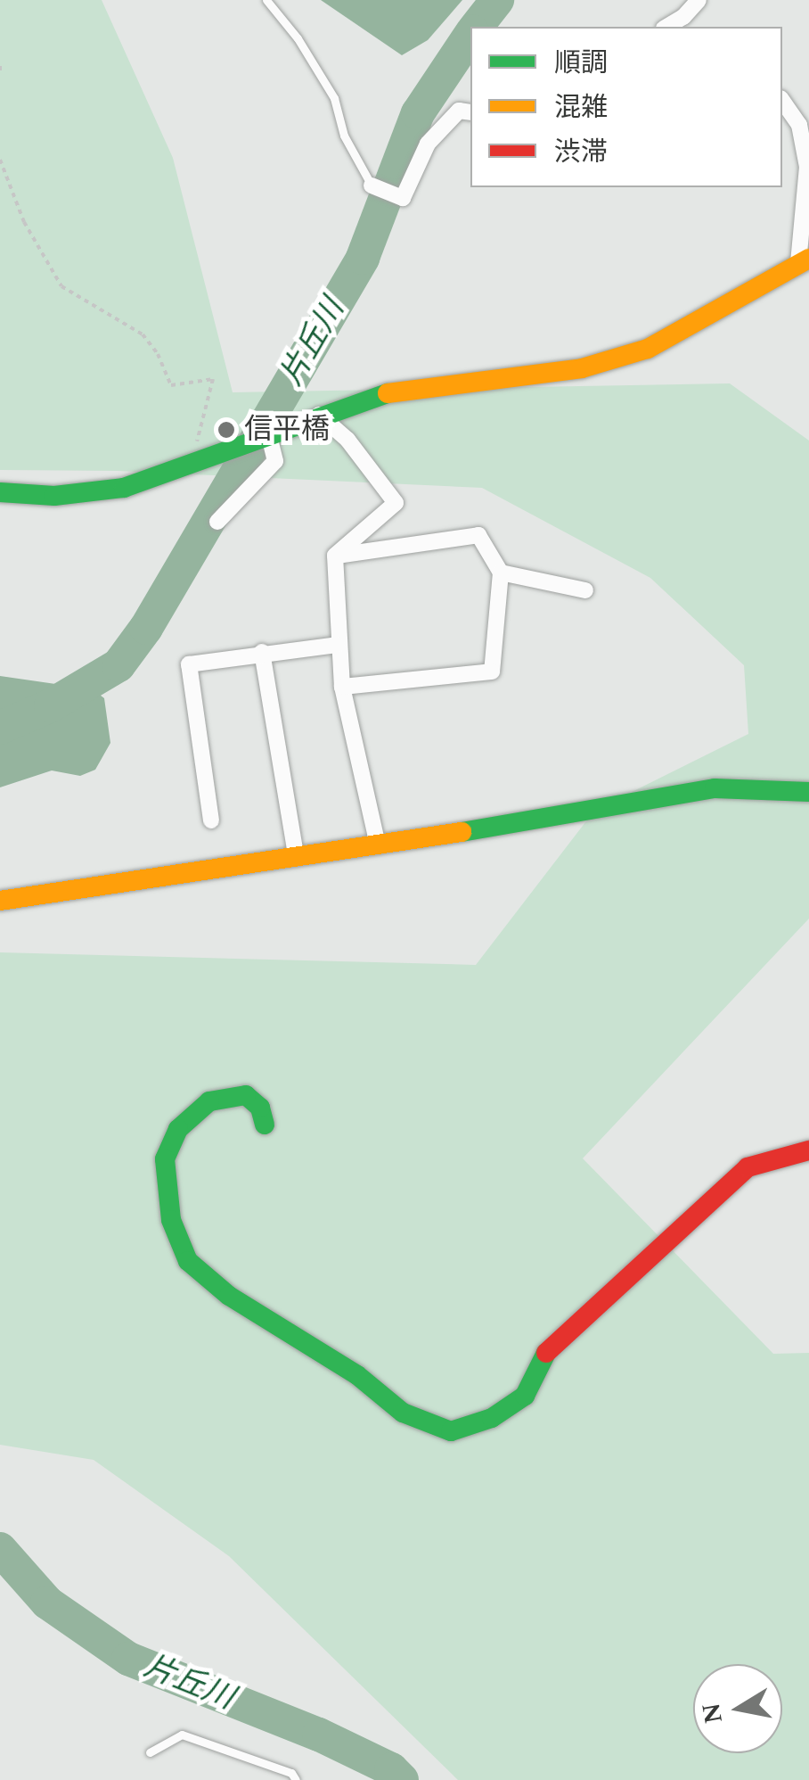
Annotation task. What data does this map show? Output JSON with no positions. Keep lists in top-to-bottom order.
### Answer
{
  "water": ["片丘川"],
  "places": ["信平橋"],
  "legend": ["順調", "混雑", "渋滞"],
  "north": "left"
}
